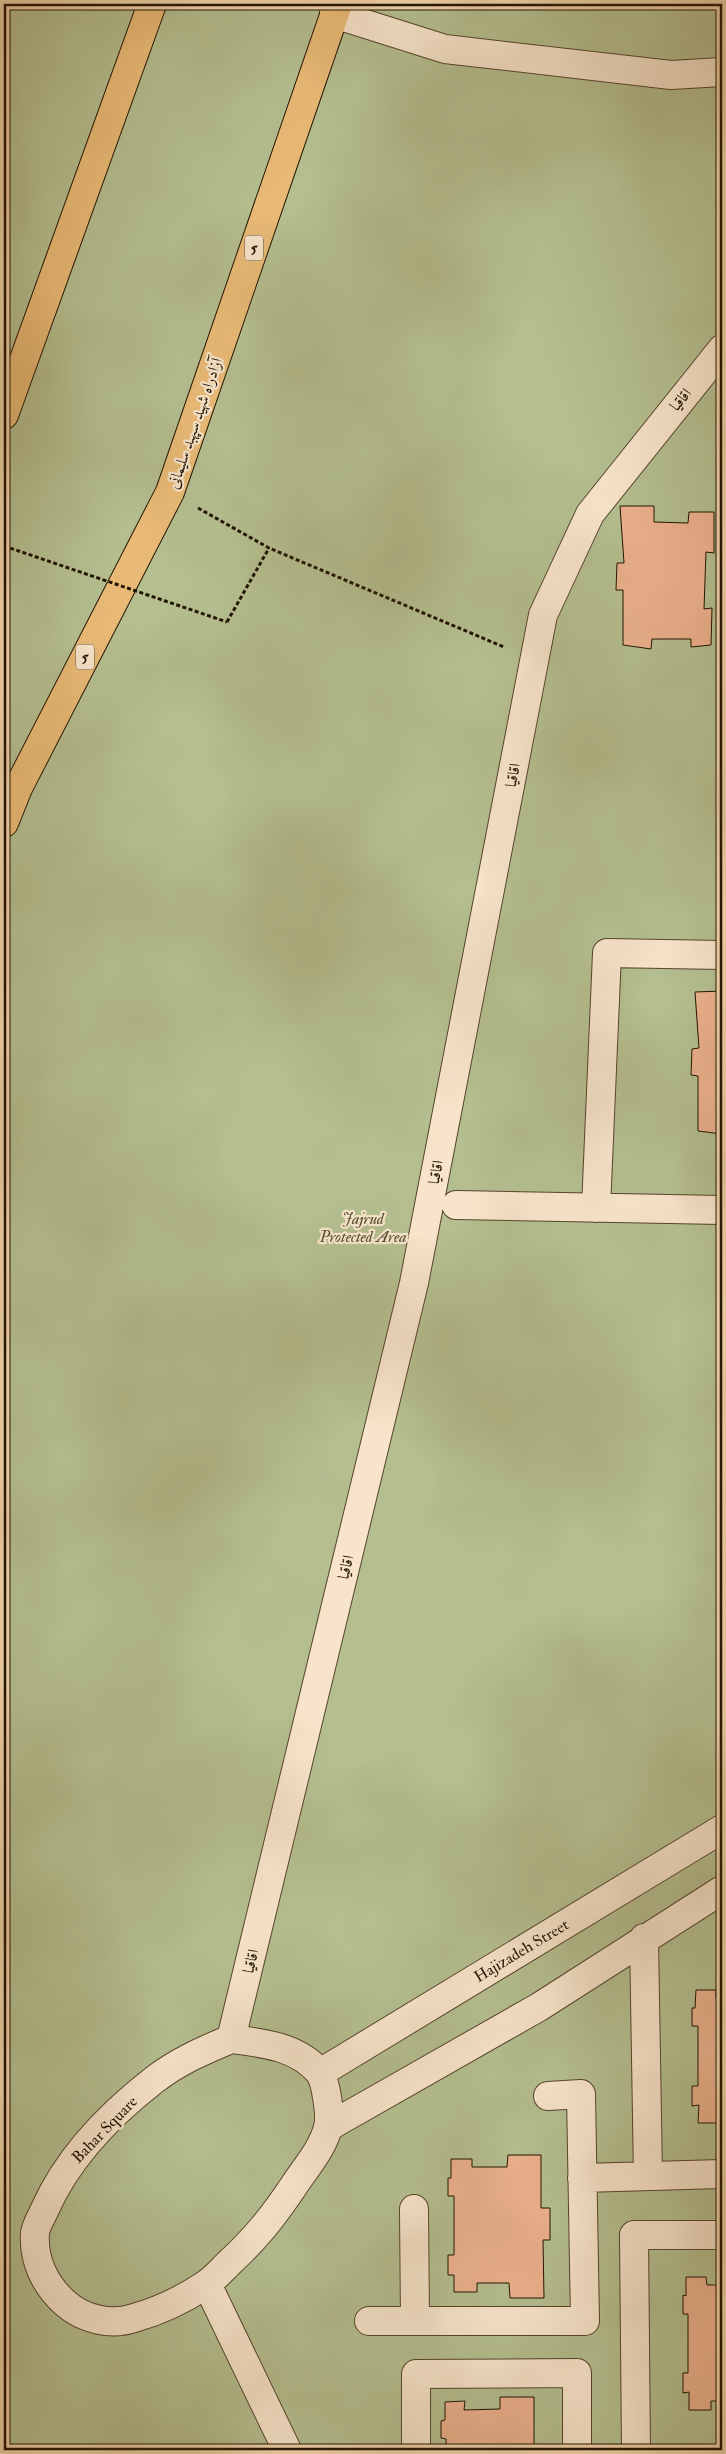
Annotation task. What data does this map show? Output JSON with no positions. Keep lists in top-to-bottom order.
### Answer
{
  "streets": {
    "highway": ["5", "آزادراه شهید سپهبد سلیمانی"],
    "street": ["اقاقیا", "Hajizadeh Street", "Bahar Square"]
  },
  "crossings": [
    ["اقاقیا", "Bahar Square"],
    ["Hajizadeh Street", "Bahar Square"]
  ],
  "parks": ["Jajrud Protected Area"]
}
